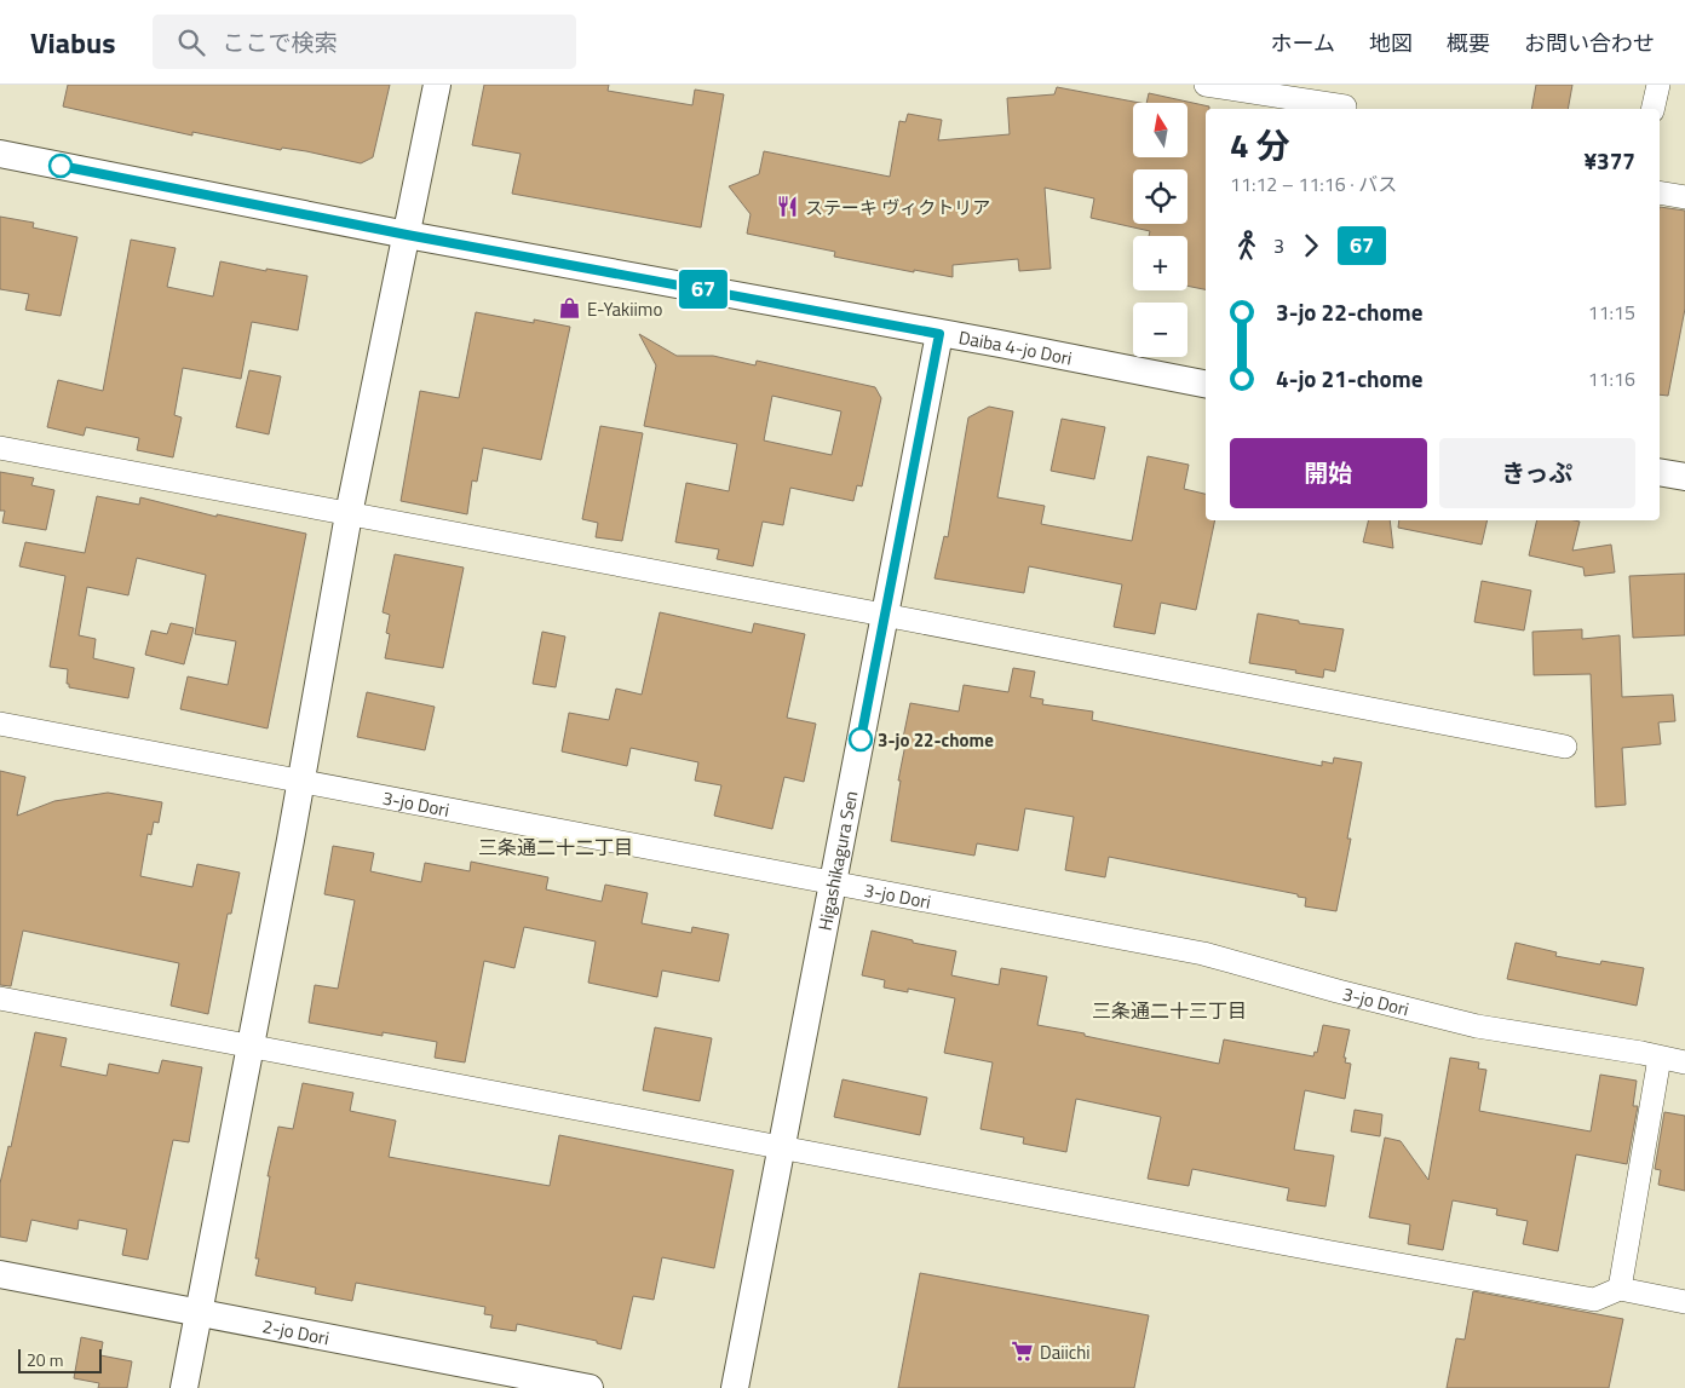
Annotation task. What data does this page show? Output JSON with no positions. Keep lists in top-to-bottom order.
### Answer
{
  "streets": {
    "street": [
      "Daiba 4-jo Dori",
      "3-jo Dori",
      "Higashikagura Sen",
      "2-jo Dori"
    ]
  },
  "crossings": [
    ["Daiba 4-jo Dori", "Higashikagura Sen"],
    ["3-jo Dori", "Higashikagura Sen"]
  ],
  "districts": ["三条通二十二丁目", "三条通二十三丁目"],
  "places": {
    "restaurant": ["ステーキ ヴィクトリア"],
    "shop": ["E-Yakiimo"],
    "other": ["3-jo 22-chome"],
    "supermarket": ["Daiichi"]
  },
  "lines": ["bus line 67"],
  "scale_bar": "20 m",
  "north": "top",
  "page": {
    "header": "Viabus",
    "search": "ここで検索",
    "nav": [
      "ホーム",
      "地図",
      "概要",
      "お問い合わせ"
    ],
    "on_map": "67",
    "map_buttons": ["+", "−"],
    "heading": ["4 分", "11:12 – 11:16 · バス", "¥377"],
    "legs": ["3", "67"],
    "list": [
      {
        "name": "3-jo 22-chome",
        "value": "11:15"
      },
      {
        "name": "4-jo 21-chome",
        "value": "11:16"
      }
    ],
    "buttons": ["開始", "きっぷ"],
    "scale": "20 m"
  }
}
